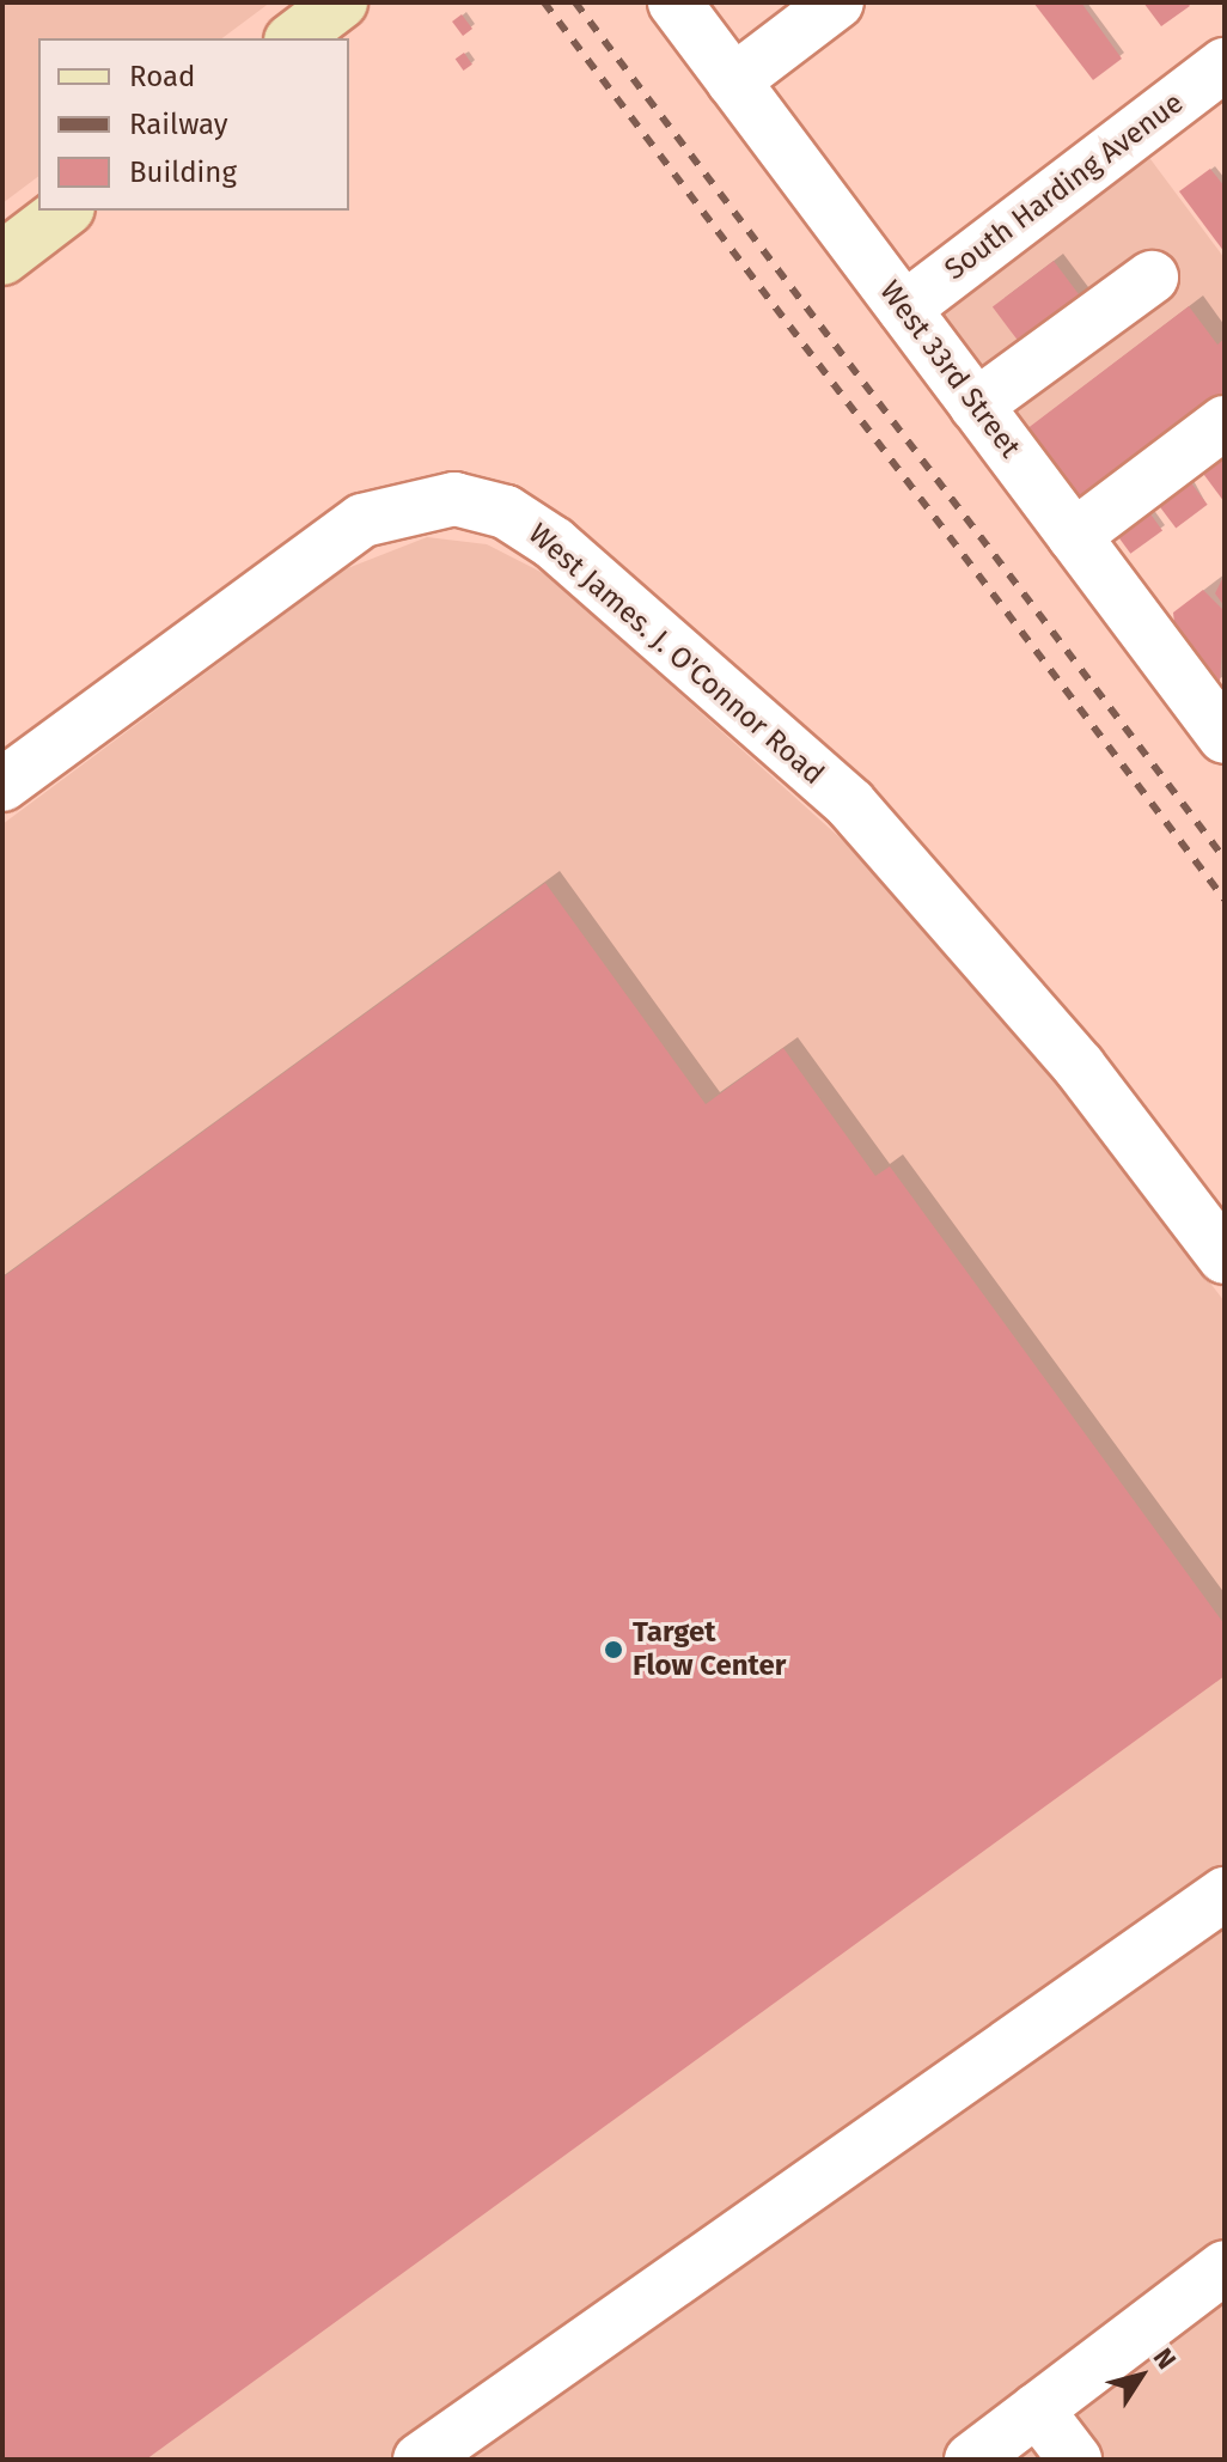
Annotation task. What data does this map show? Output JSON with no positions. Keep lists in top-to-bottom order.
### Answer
{
  "streets": {
    "street": ["South Harding Avenue", "West 33rd Street", "West James. J. O'Connor Road"]
  },
  "crossings": [
    ["South Harding Avenue", "West 33rd Street"]
  ],
  "places": ["Target Flow Center"],
  "legend": ["Road", "Railway", "Building"],
  "north": "top right"
}
